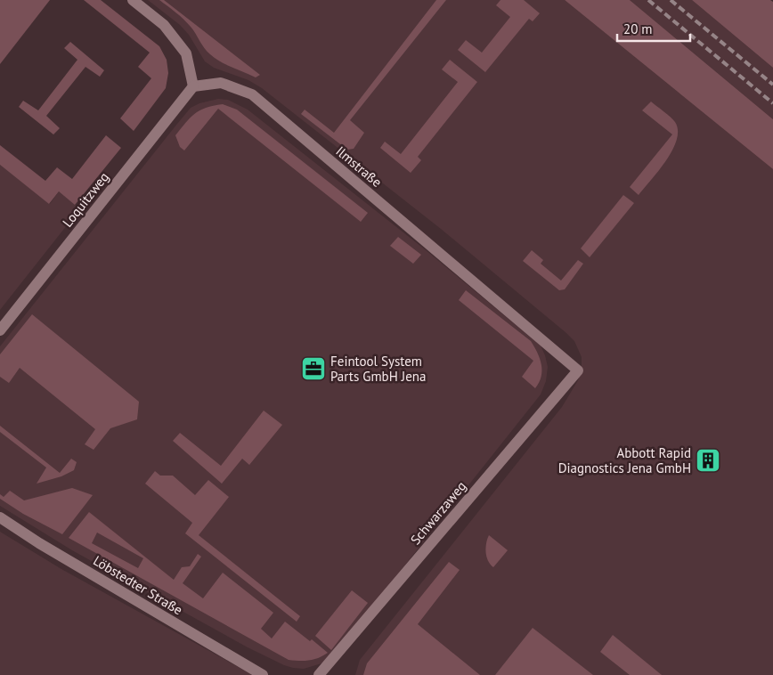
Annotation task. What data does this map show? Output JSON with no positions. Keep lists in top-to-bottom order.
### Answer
{
  "streets": {
    "street": [
      "Ilmstraße",
      "Loquitzweg",
      "Schwarzaweg",
      "Löbstedter Straße"
    ]
  },
  "crossings": [
    ["Ilmstraße", "Loquitzweg"],
    ["Ilmstraße", "Schwarzaweg"]
  ],
  "places": {
    "office": ["Feintool System Parts GmbH Jena"],
    "building": ["Abbott Rapid Diagnostics Jena GmbH"]
  },
  "scale_bar": "20 m"
}
